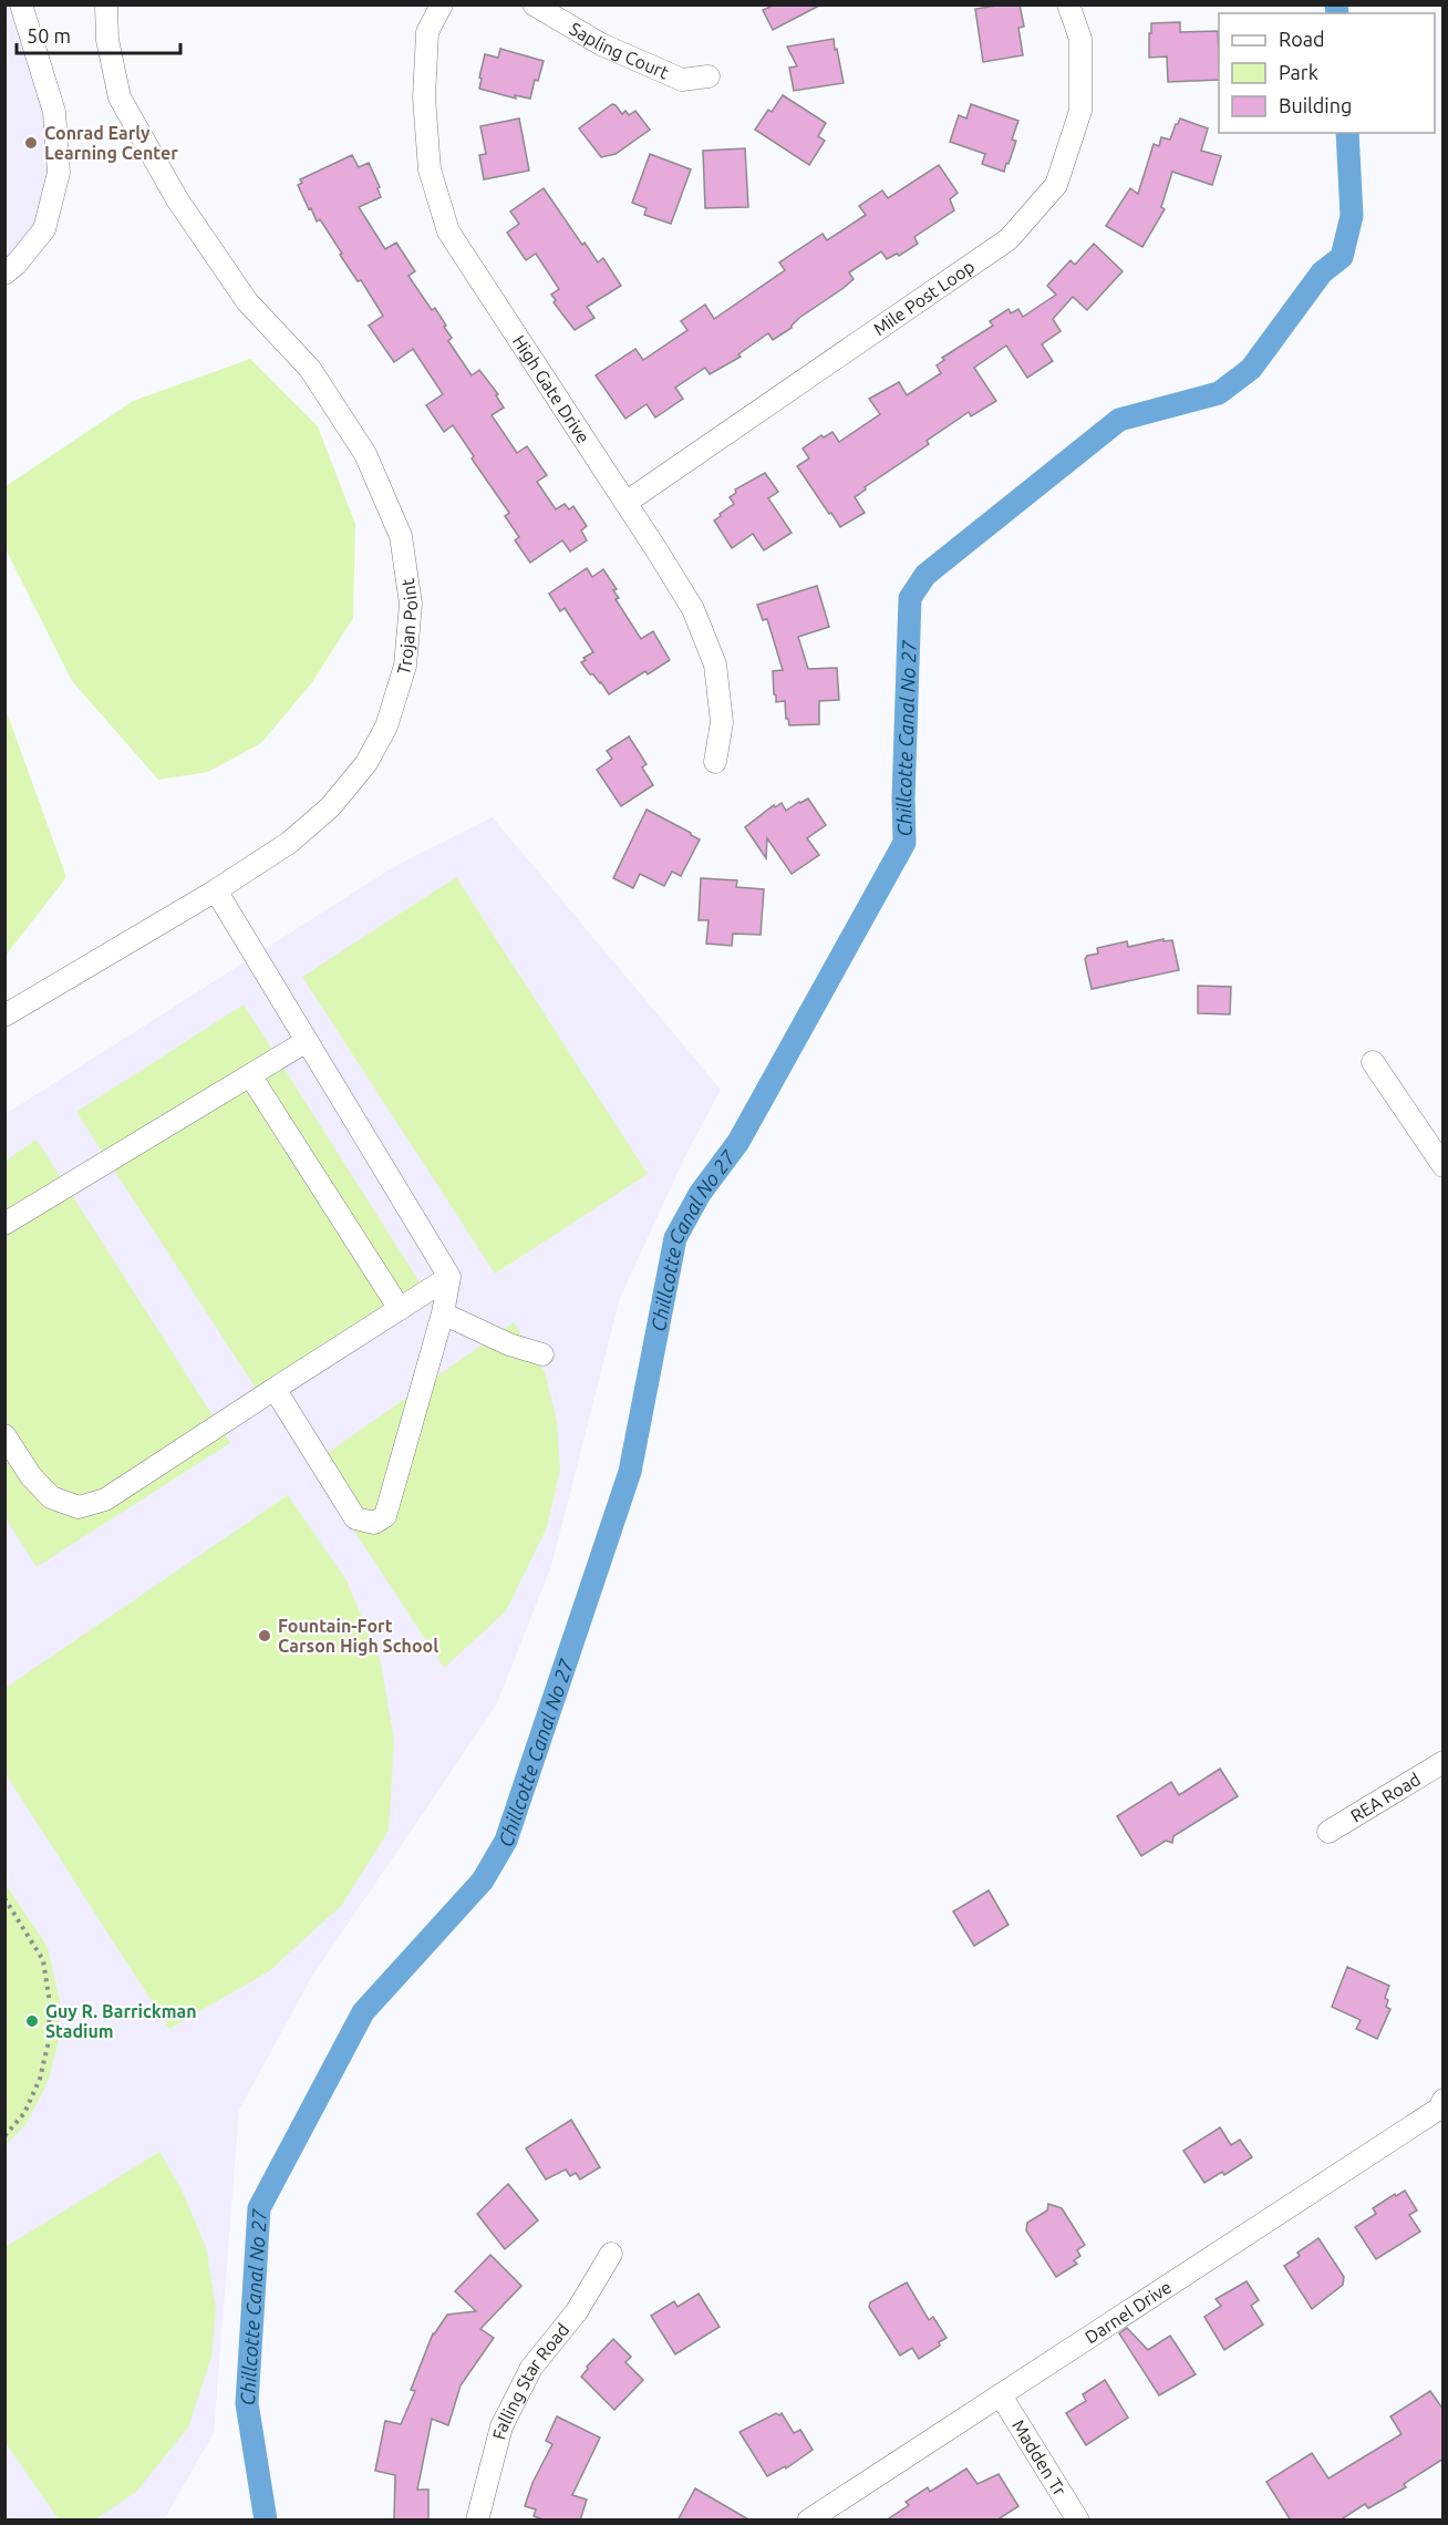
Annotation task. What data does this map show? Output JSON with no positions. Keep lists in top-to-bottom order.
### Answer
{
  "streets": {
    "street": [
      "Sapling Court",
      "Mile Post Loop",
      "High Gate Drive",
      "Trojan Point",
      "REA Road",
      "Darnel Drive",
      "Falling Star Road",
      "Madden Tr"
    ]
  },
  "crossings": [
    ["Mile Post Loop", "High Gate Drive"],
    ["Darnel Drive", "Madden Tr"]
  ],
  "water": ["Chillcotte Canal No 27"],
  "places": ["Conrad Early Learning Center", "Fountain-Fort Carson High School", "Guy R. Barrickman Stadium"],
  "legend": ["Road", "Park", "Building"],
  "scale_bar": "50 m"
}
